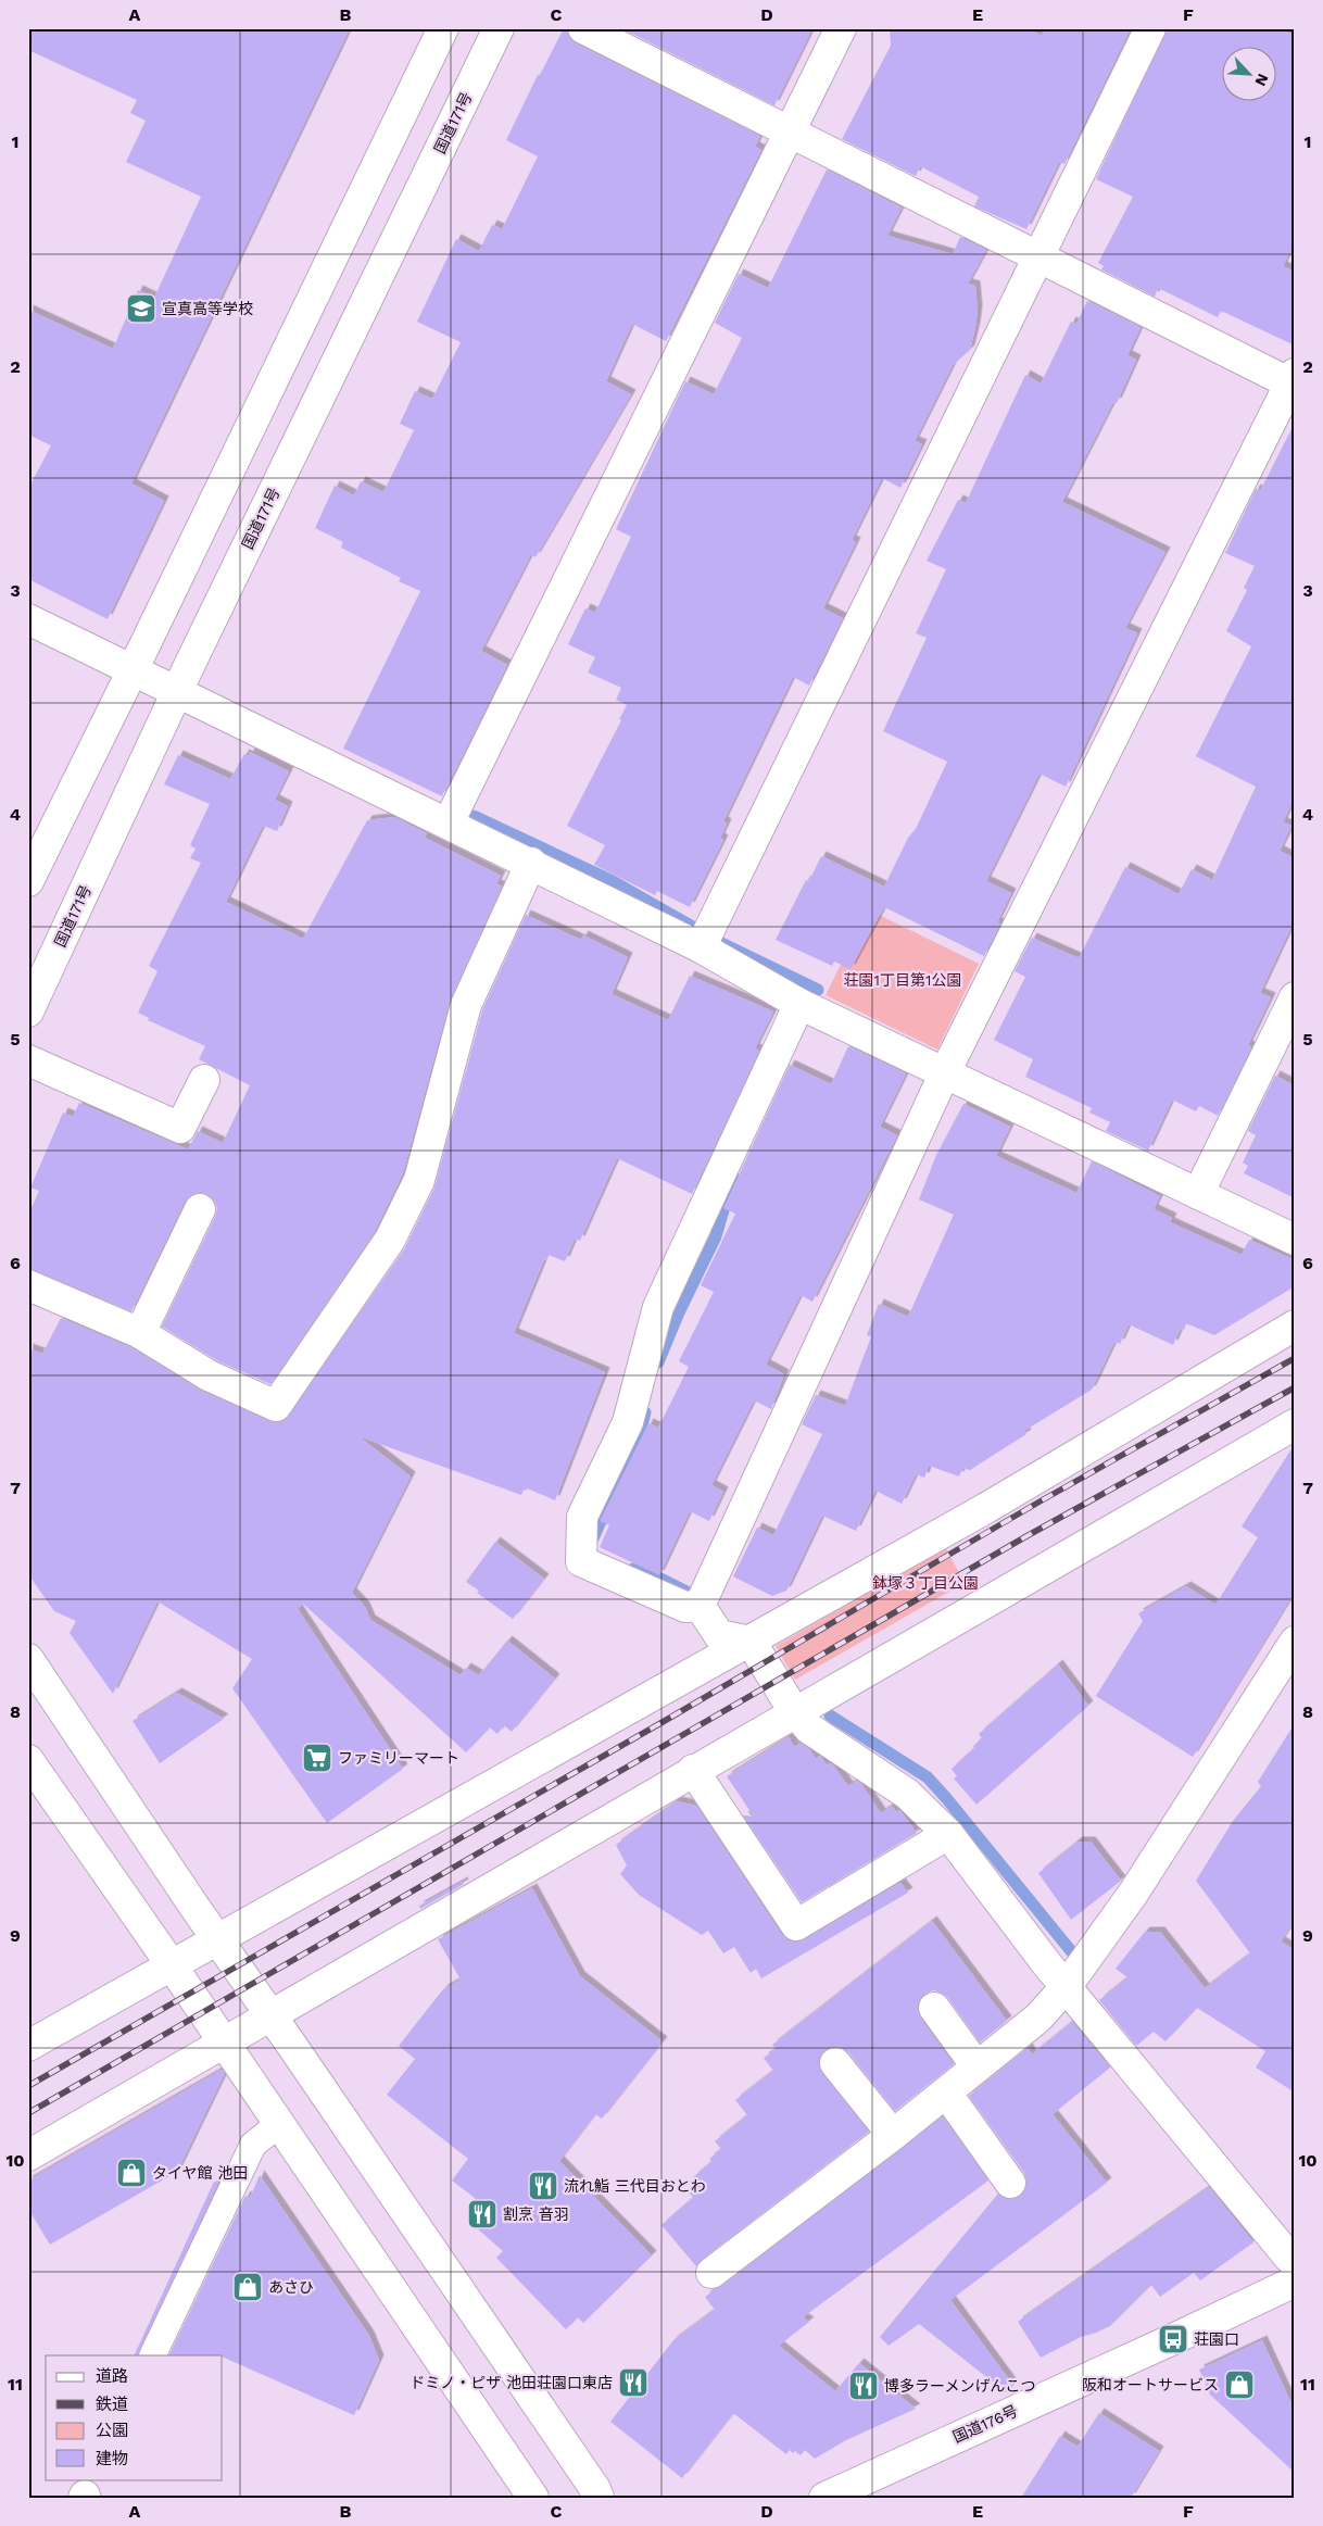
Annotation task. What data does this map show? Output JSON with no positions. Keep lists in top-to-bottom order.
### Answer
{
  "streets": {
    "main road": ["国道171号", "国道176号"]
  },
  "parks": ["荘園1丁目第1公園", "鉢塚３丁目公園"],
  "places": {
    "school or university": ["宣真高等学校"],
    "supermarket": ["ファミリーマート"],
    "shop": ["タイヤ館 池田", "あさひ", "阪和オートサービス"],
    "restaurant": [
      "流れ鮨 三代目おとわ",
      "割烹 音羽",
      "ドミノ・ピザ 池田荘園口東店",
      "博多ラーメンげんこつ"
    ],
    "bus stop": ["荘園口"]
  },
  "legend": [
    "道路",
    "鉄道",
    "公園",
    "建物"
  ],
  "north": "bottom right",
  "grid": {
    "columns": [
      "A",
      "B",
      "C",
      "D",
      "E",
      "F"
    ],
    "rows": [
      "1",
      "2",
      "3",
      "4",
      "5",
      "6",
      "7",
      "8",
      "9",
      "10",
      "11"
    ]
  }
}
